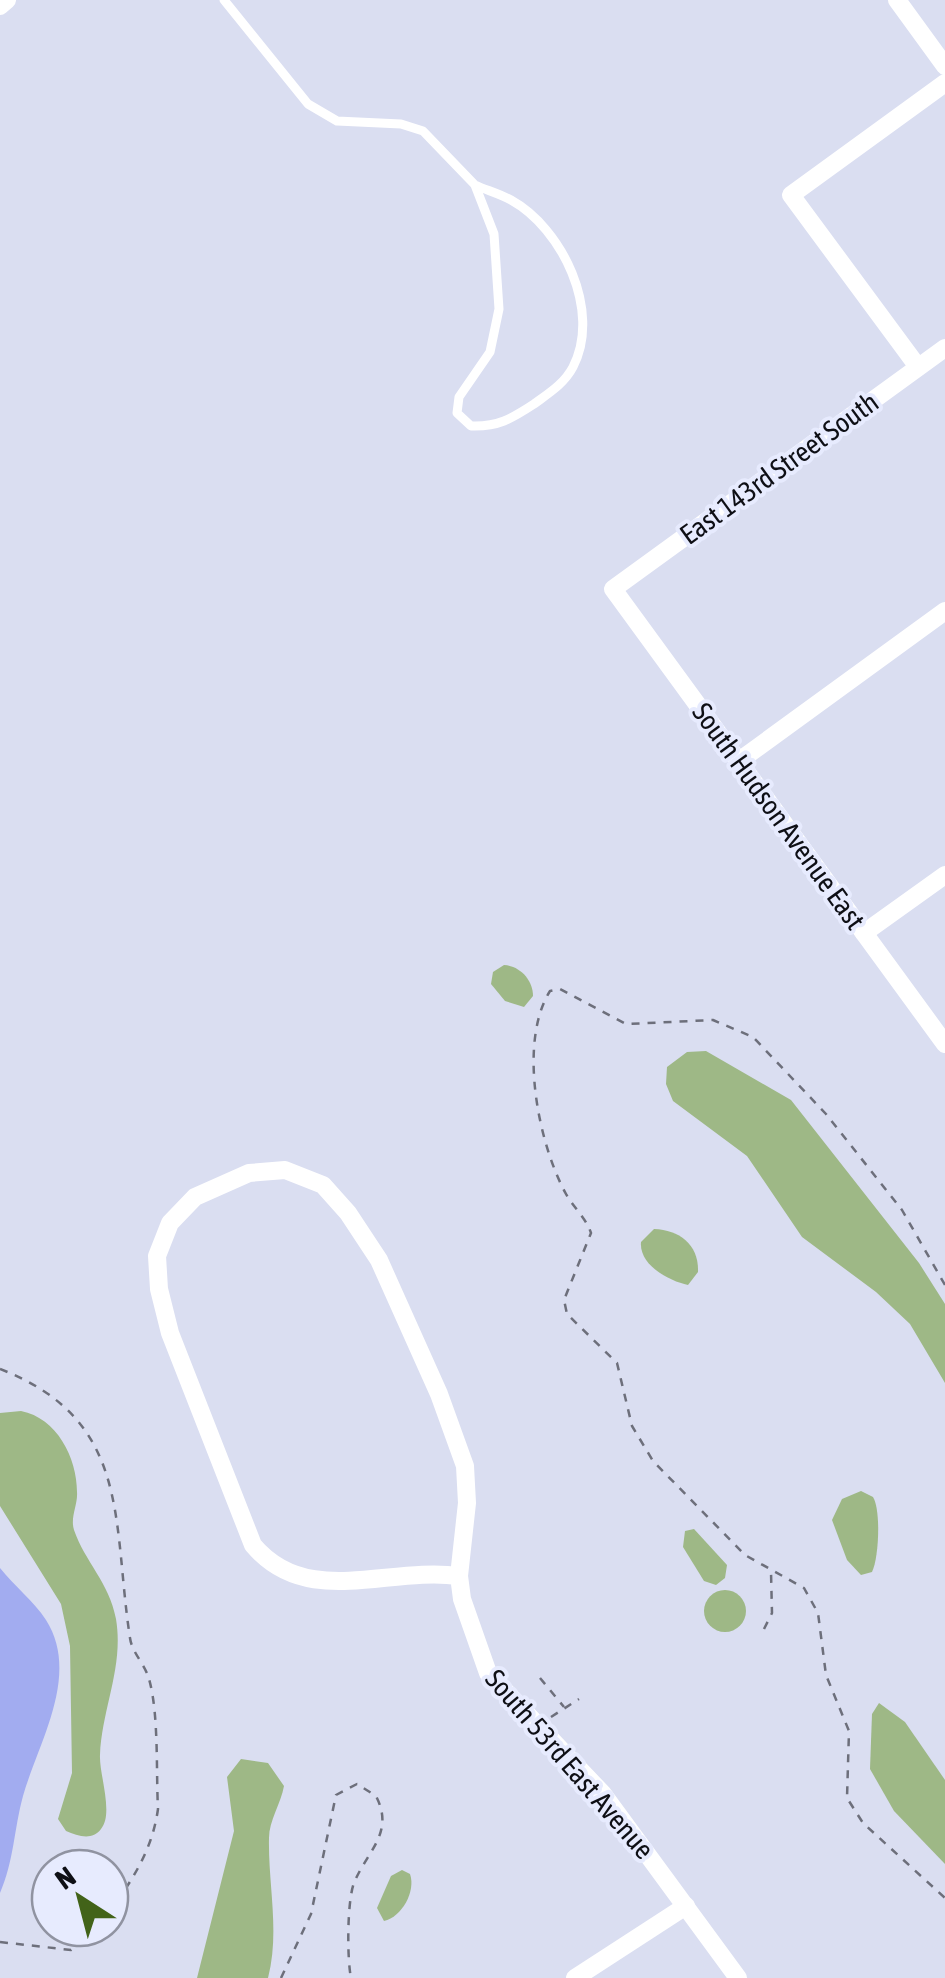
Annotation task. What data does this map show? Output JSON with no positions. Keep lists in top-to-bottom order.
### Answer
{
  "streets": {
    "street": ["East 143rd Street South", "South Hudson Avenue East", "South 53rd East Avenue"]
  },
  "crossings": [
    ["East 143rd Street South", "South Hudson Avenue East"]
  ],
  "north": "top left"
}
